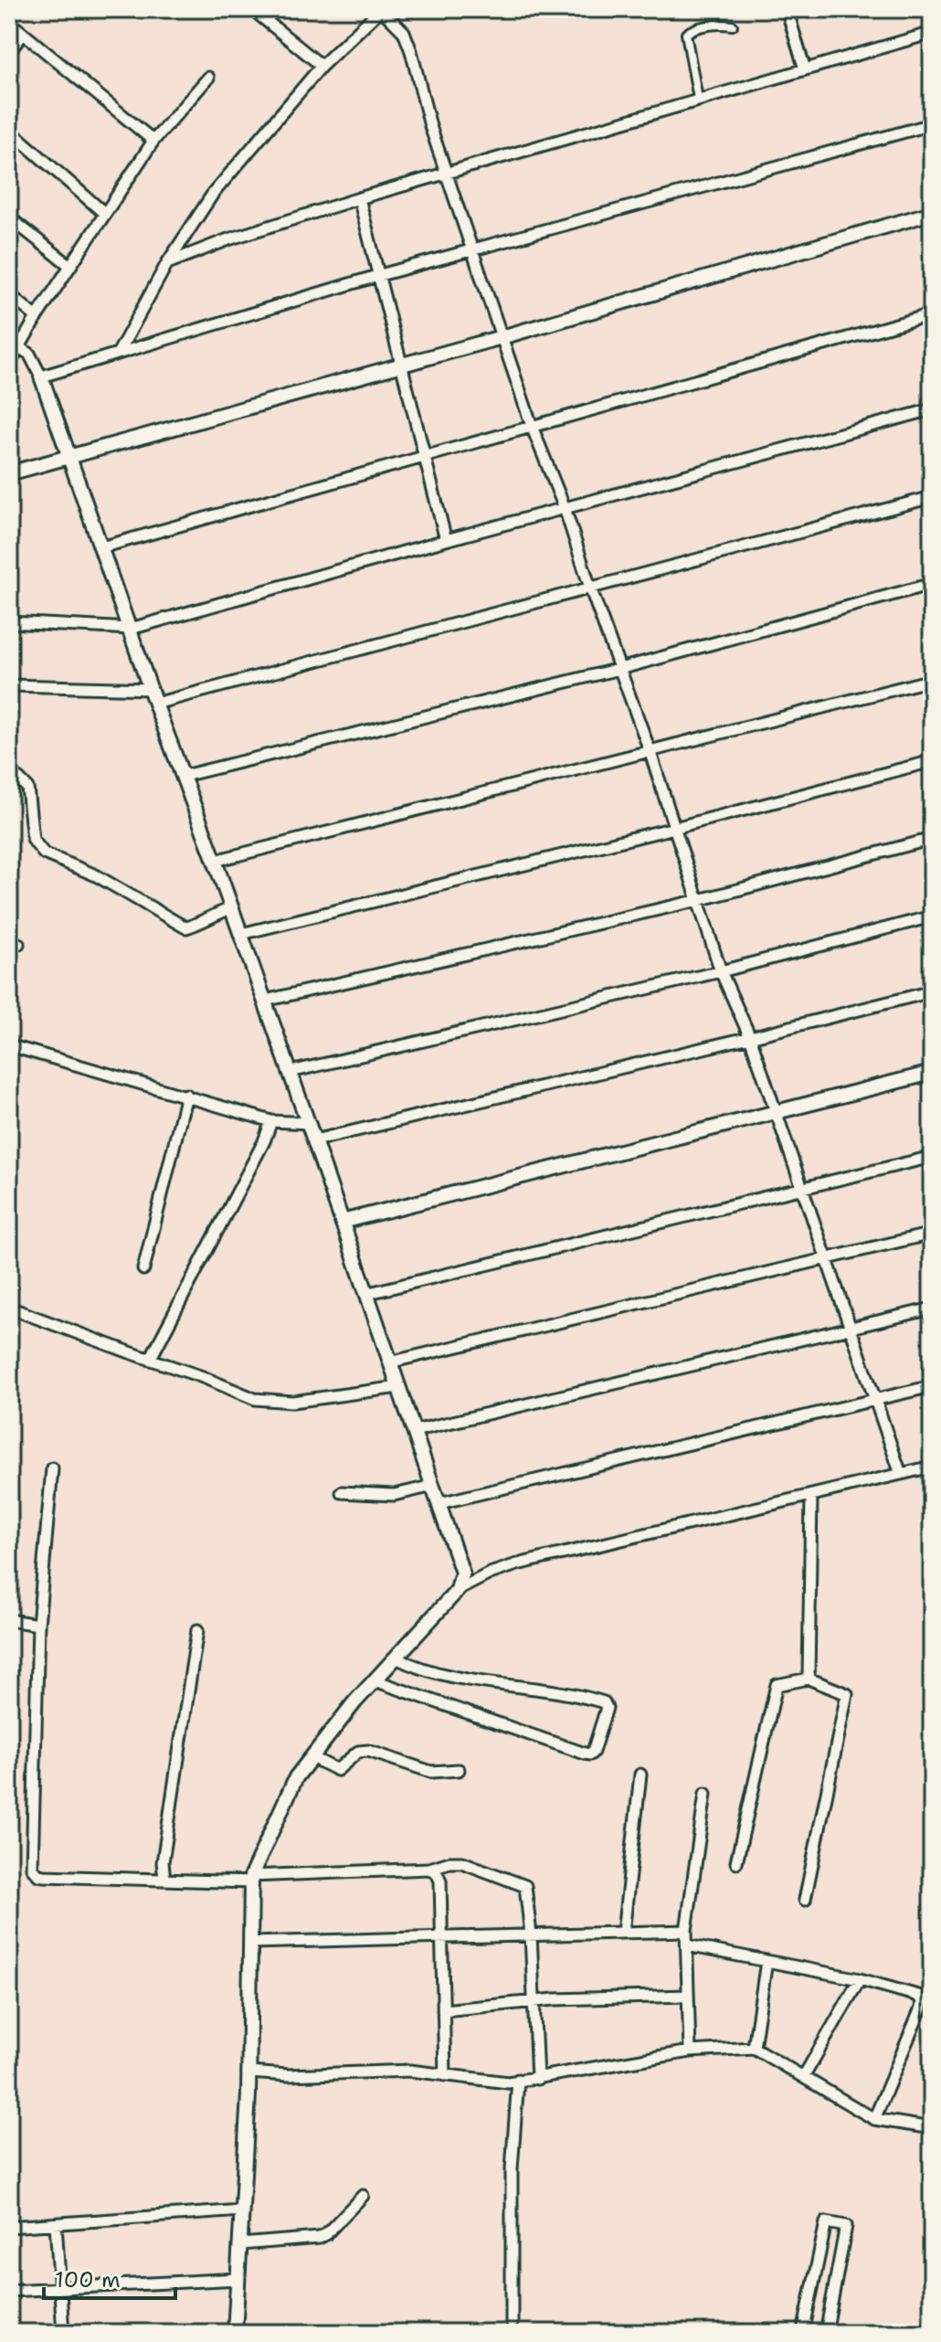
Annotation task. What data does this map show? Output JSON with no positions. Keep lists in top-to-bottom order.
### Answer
{
  "scale_bar": "100 m"
}
